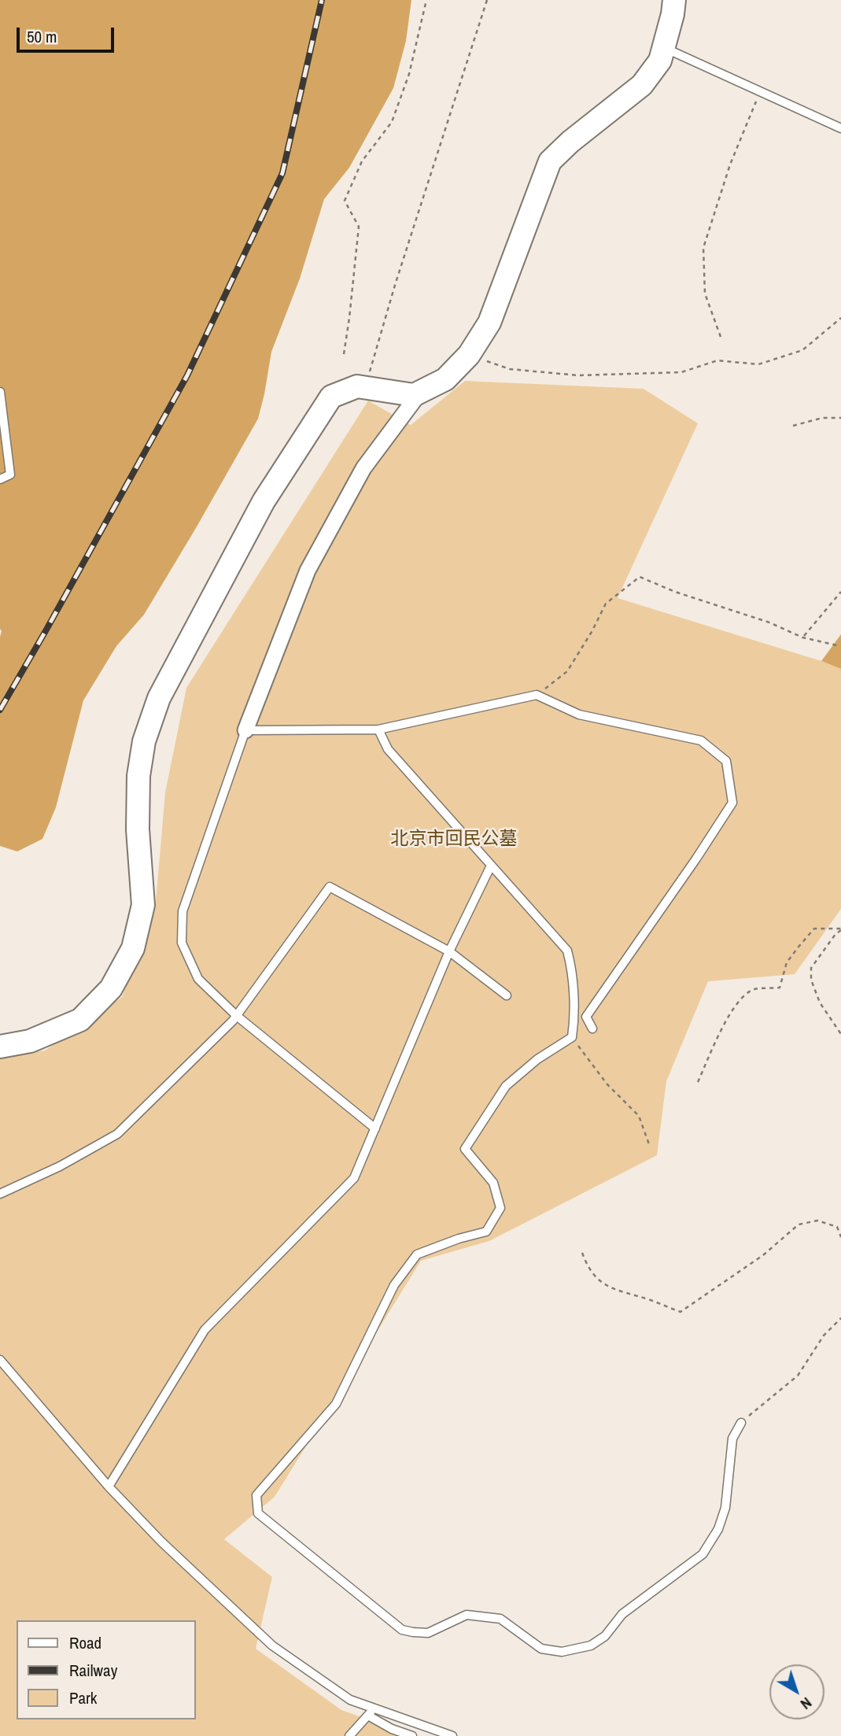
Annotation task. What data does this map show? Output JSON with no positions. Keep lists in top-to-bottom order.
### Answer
{
  "parks": ["北京市回民公墓"],
  "legend": ["Road", "Railway", "Park"],
  "scale_bar": "50 m",
  "north": "bottom right"
}
